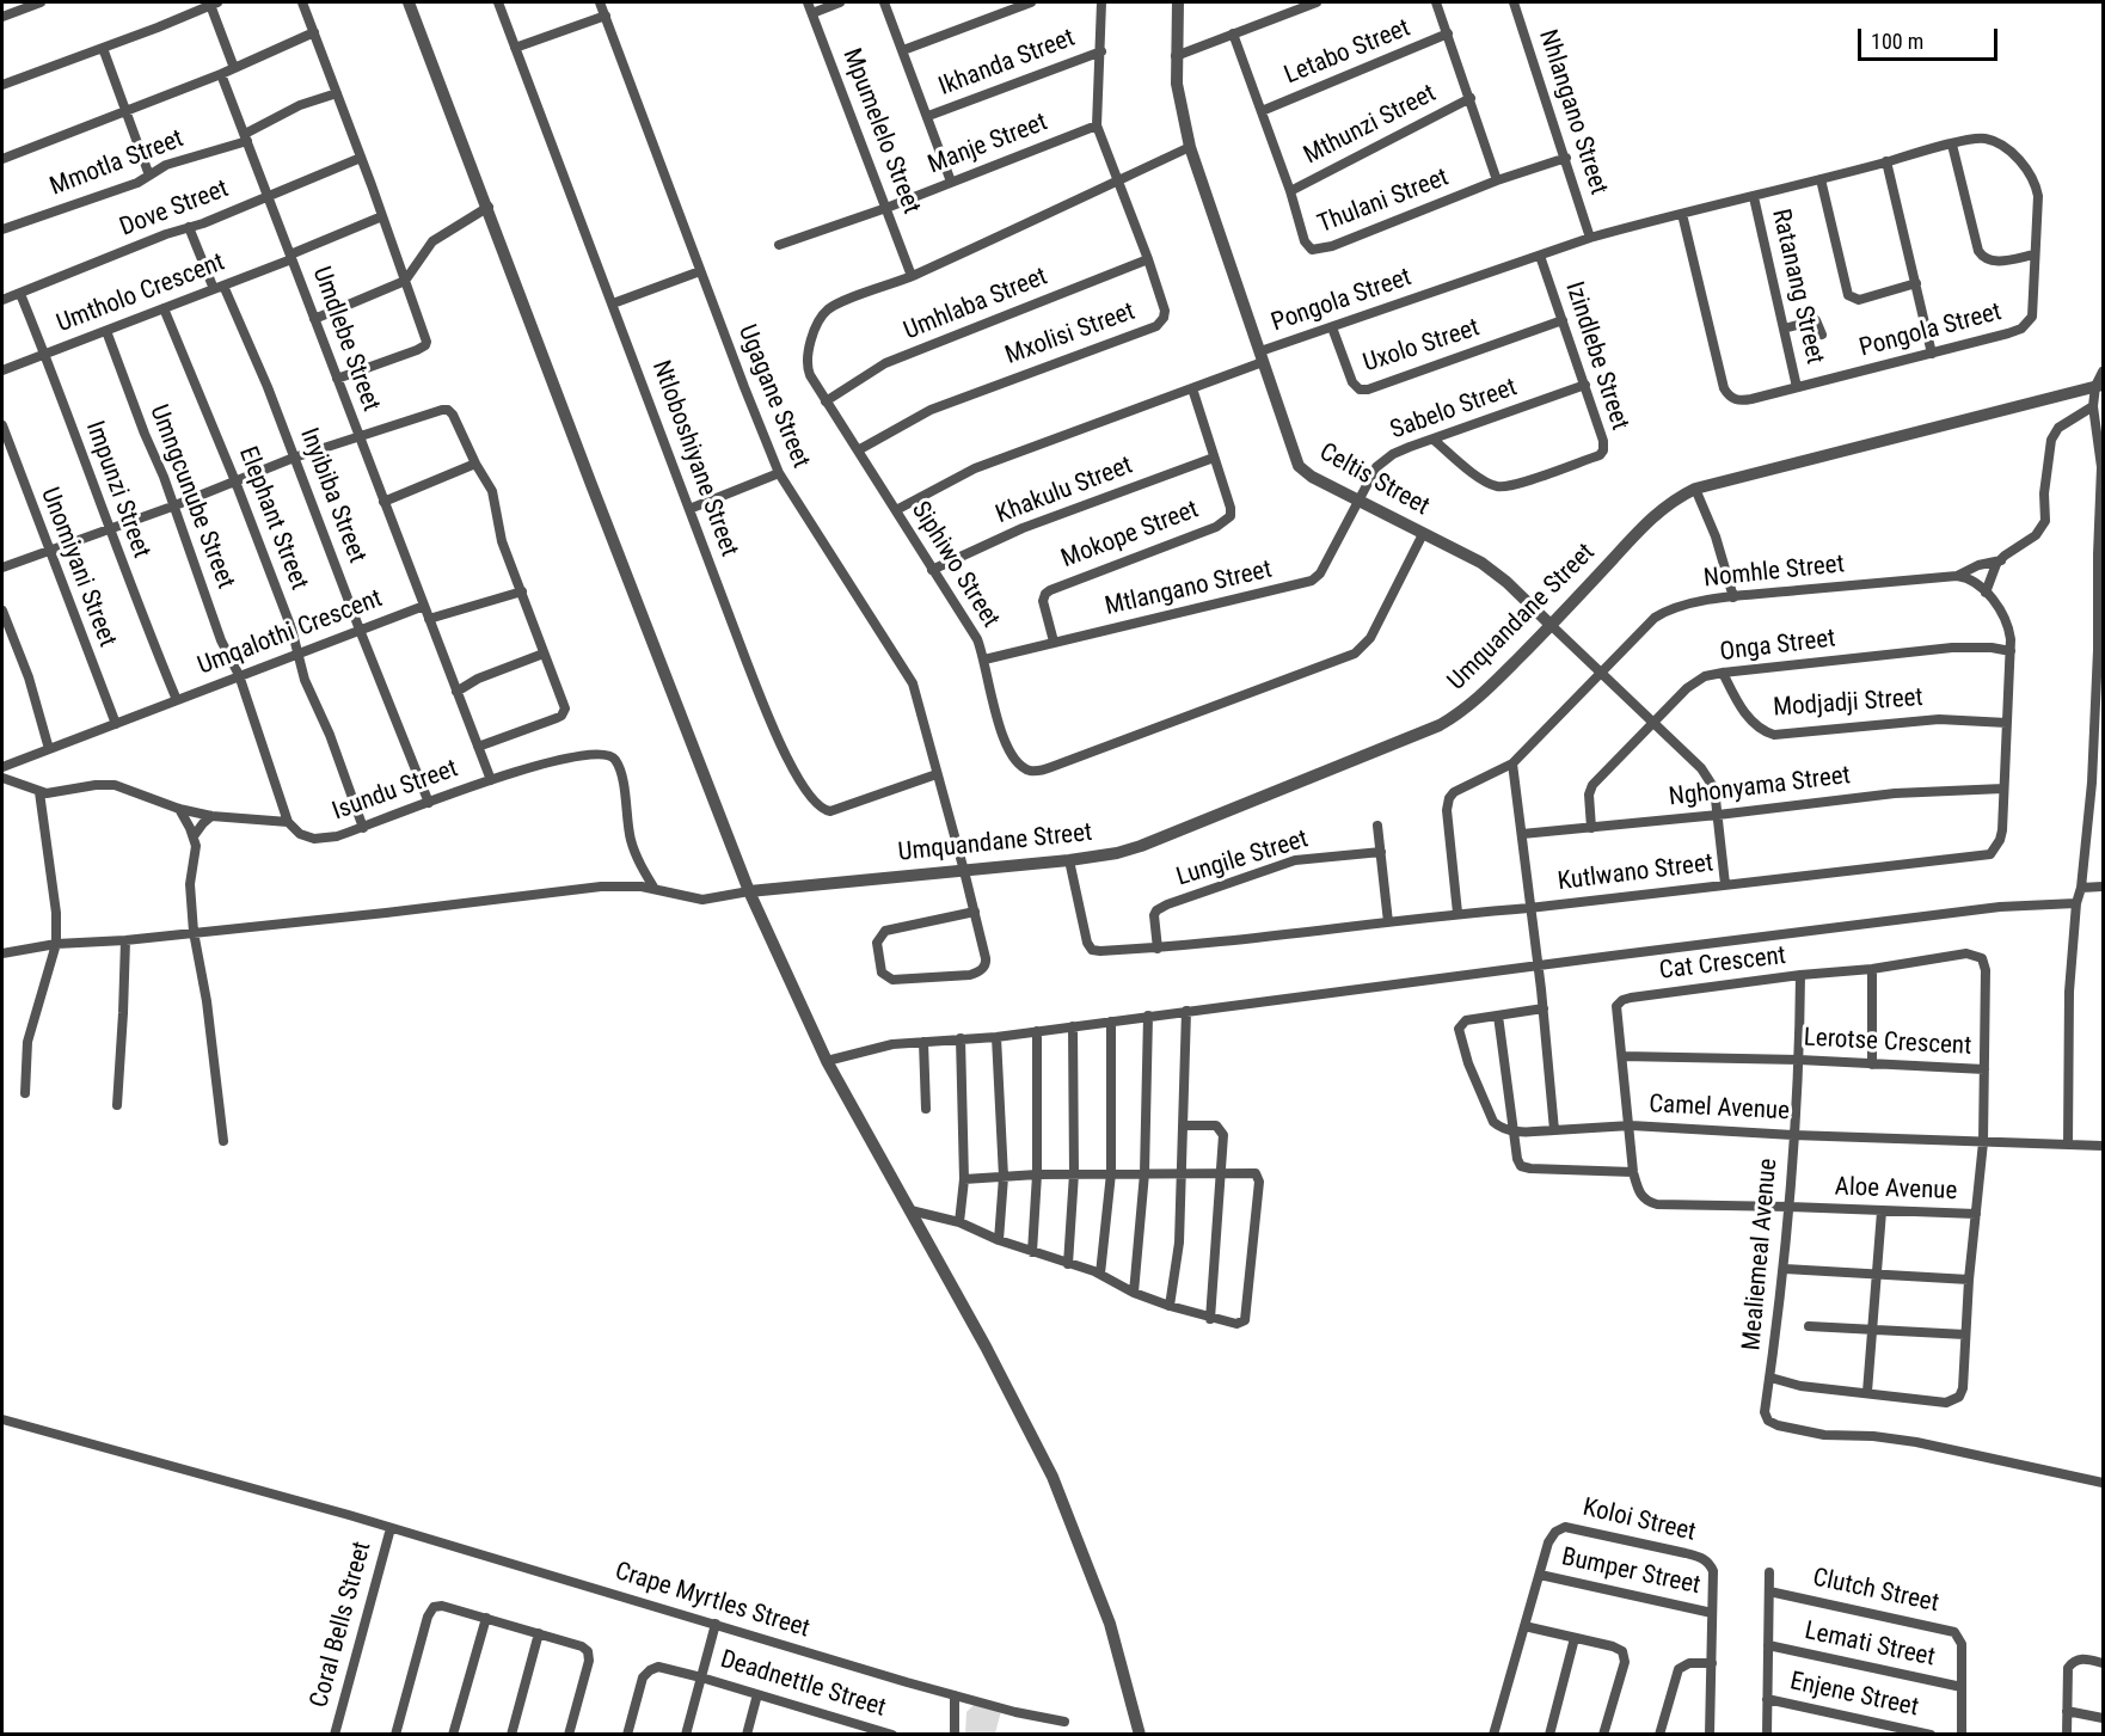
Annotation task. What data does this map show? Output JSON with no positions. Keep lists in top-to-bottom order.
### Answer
{
  "streets": {
    "street": [
      "Letabo Street",
      "Ikhanda Street",
      "Nhlangano Street",
      "Mthunzi Street",
      "Mpumelelo Street",
      "Manje Street",
      "Mmotla Street",
      "Thulani Street",
      "Dove Street",
      "Ratanang Street",
      "Umtholo Crescent",
      "Pongola Street",
      "Umhlaba Street",
      "Mxolisi Street",
      "Umdlebe Street",
      "Uxolo Street",
      "Izindlebe Street",
      "Ugagane Street",
      "Sabelo Street",
      "Ntloboshiyane Street",
      "Celtis Street",
      "Impunzi Street",
      "Khakulu Street",
      "Inyibiba Street",
      "Umngcunube Street",
      "Elephant Street",
      "Mokope Street",
      "Siphiwo Street",
      "Unomiyani Street",
      "Nomhle Street",
      "Mtlangano Street",
      "Umquandane Street",
      "Umqalothi Crescent",
      "Onga Street",
      "Modjadji Street",
      "Nghonyama Street",
      "Isundu Street",
      "Lungile Street",
      "Kutlwano Street",
      "Cat Crescent",
      "Lerotse Crescent",
      "Camel Avenue",
      "Aloe Avenue",
      "Mealiemeal Avenue",
      "Koloi Street",
      "Bumper Street",
      "Clutch Street",
      "Crape Myrtles Street",
      "Coral Bells Street",
      "Lemati Street",
      "Deadnettle Street",
      "Enjene Street"
    ]
  },
  "crossings": [
    ["Letabo Street", "Thulani Street"],
    ["Nhlangano Street", "Thulani Street"],
    ["Nhlangano Street", "Pongola Street"],
    ["Mthunzi Street", "Thulani Street"],
    ["Mpumelelo Street", "Manje Street"],
    ["Mpumelelo Street", "Siphiwo Street"],
    ["Manje Street", "Mxolisi Street"],
    ["Dove Street", "Impunzi Street"],
    ["Dove Street", "Inyibiba Street"],
    ["Ratanang Street", "Pongola Street"],
    ["Umtholo Crescent", "Umdlebe Street"],
    ["Umtholo Crescent", "Impunzi Street"],
    ["Umtholo Crescent", "Inyibiba Street"],
    ["Umtholo Crescent", "Umngcunube Street"],
    ["Umtholo Crescent", "Elephant Street"],
    ["Pongola Street", "Uxolo Street"],
    ["Pongola Street", "Izindlebe Street"],
    ["Pongola Street", "Celtis Street"],
    ["Pongola Street", "Mokope Street"],
    ["Pongola Street", "Siphiwo Street"],
    ["Umhlaba Street", "Mxolisi Street"],
    ["Umhlaba Street", "Siphiwo Street"],
    ["Mxolisi Street", "Siphiwo Street"],
    ["Umdlebe Street", "Umqalothi Crescent"],
    ["Uxolo Street", "Izindlebe Street"],
    ["Izindlebe Street", "Sabelo Street"],
    ["Ugagane Street", "Ntloboshiyane Street"],
    ["Ugagane Street", "Umquandane Street"],
    ["Sabelo Street", "Celtis Street"],
    ["Sabelo Street", "Mtlangano Street"],
    ["Celtis Street", "Siphiwo Street"],
    ["Celtis Street", "Nomhle Street"],
    ["Celtis Street", "Mtlangano Street"],
    ["Celtis Street", "Umquandane Street"],
    ["Celtis Street", "Onga Street"],
    ["Celtis Street", "Nghonyama Street"],
    ["Celtis Street", "Kutlwano Street"],
    ["Impunzi Street", "Umqalothi Crescent"],
    ["Khakulu Street", "Mokope Street"],
    ["Khakulu Street", "Siphiwo Street"],
    ["Inyibiba Street", "Umqalothi Crescent"],
    ["Inyibiba Street", "Isundu Street"],
    ["Umngcunube Street", "Umqalothi Crescent"],
    ["Elephant Street", "Umqalothi Crescent"],
    ["Elephant Street", "Isundu Street"],
    ["Mokope Street", "Mtlangano Street"],
    ["Siphiwo Street", "Mtlangano Street"],
    ["Unomiyani Street", "Umqalothi Crescent"],
    ["Nomhle Street", "Kutlwano Street"],
    ["Umquandane Street", "Kutlwano Street"],
    ["Umqalothi Crescent", "Isundu Street"],
    ["Onga Street", "Modjadji Street"],
    ["Onga Street", "Nghonyama Street"],
    ["Onga Street", "Kutlwano Street"],
    ["Modjadji Street", "Kutlwano Street"],
    ["Nghonyama Street", "Kutlwano Street"],
    ["Lungile Street", "Kutlwano Street"],
    ["Cat Crescent", "Lerotse Crescent"],
    ["Cat Crescent", "Camel Avenue"],
    ["Cat Crescent", "Aloe Avenue"],
    ["Cat Crescent", "Mealiemeal Avenue"],
    ["Camel Avenue", "Aloe Avenue"],
    ["Camel Avenue", "Mealiemeal Avenue"],
    ["Aloe Avenue", "Mealiemeal Avenue"],
    ["Koloi Street", "Bumper Street"],
    ["Clutch Street", "Lemati Street"],
    ["Crape Myrtles Street", "Coral Bells Street"]
  ],
  "scale_bar": "100 m"
}
